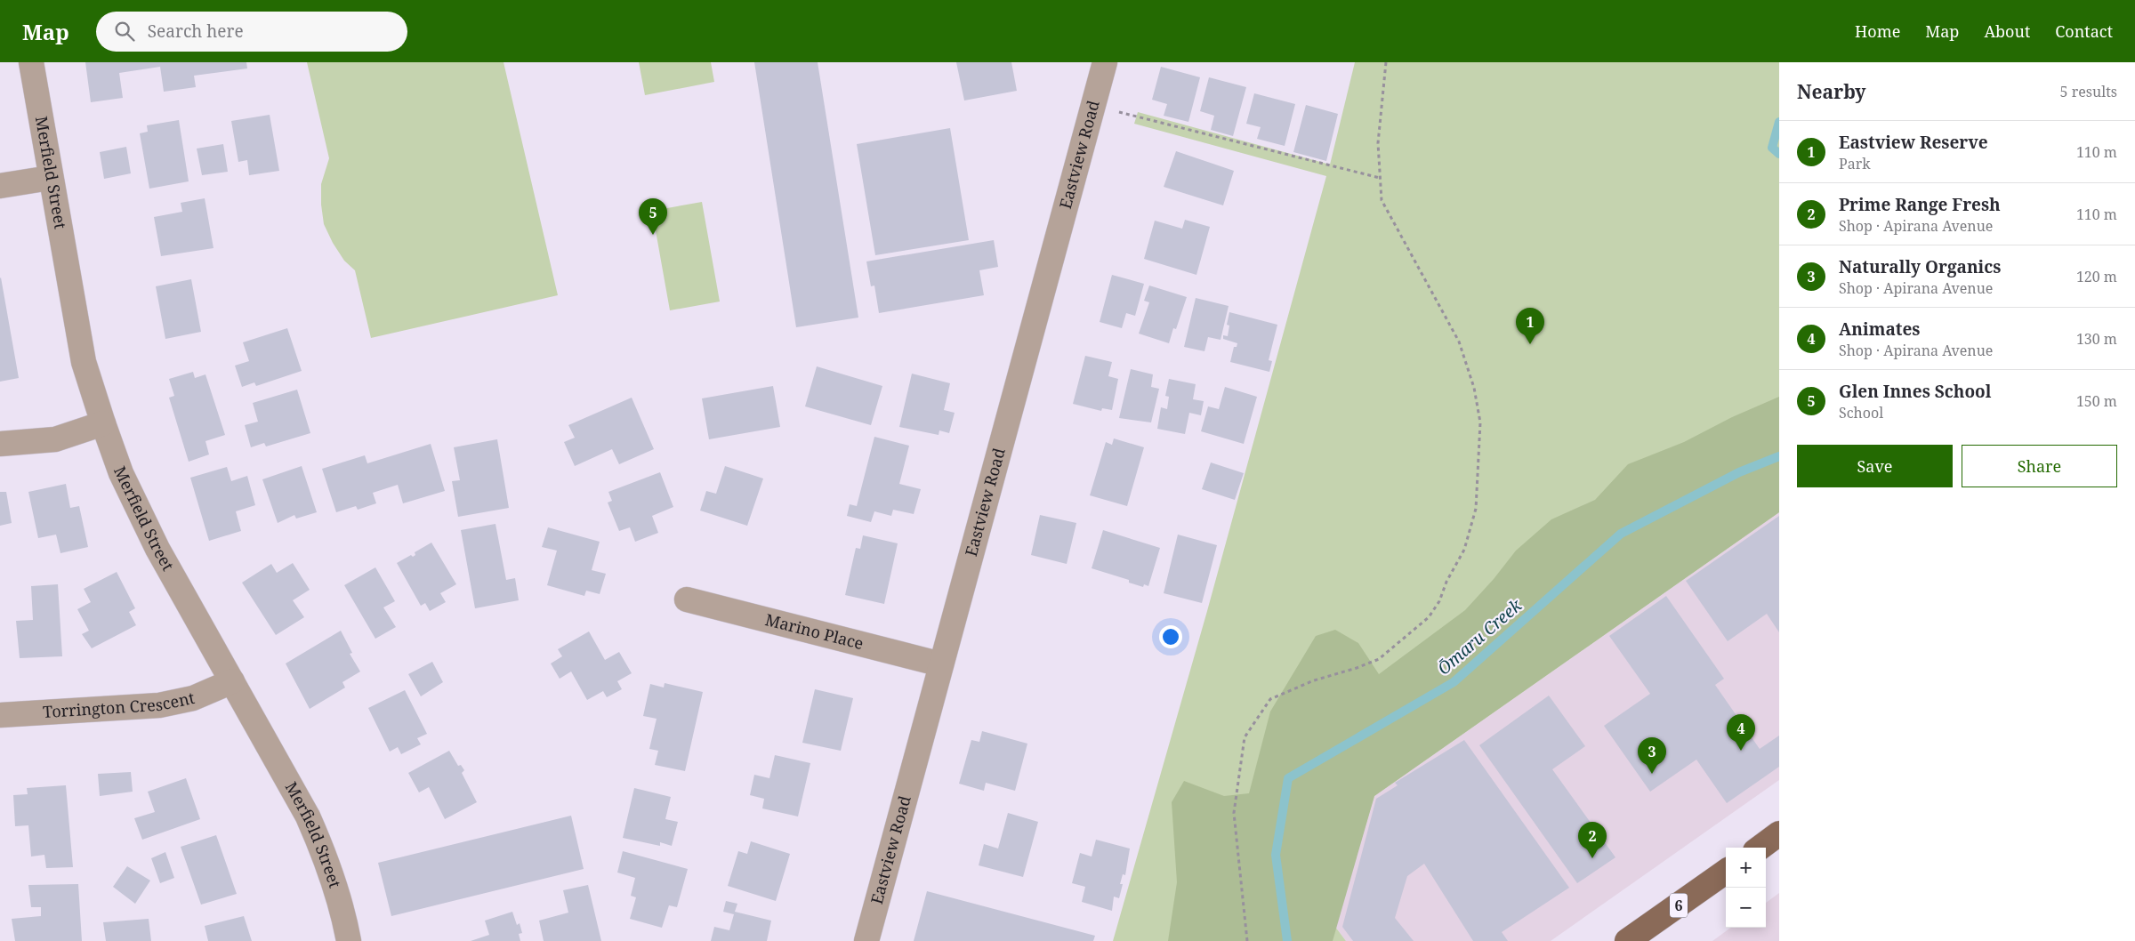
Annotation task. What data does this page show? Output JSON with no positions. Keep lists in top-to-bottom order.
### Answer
{
  "streets": {
    "main road": ["6"],
    "street": [
      "Eastview Road",
      "Merfield Street",
      "Marino Place",
      "Torrington Crescent"
    ]
  },
  "crossings": [
    ["Eastview Road", "Marino Place"],
    ["Merfield Street", "Torrington Crescent"]
  ],
  "water": ["Ōmaru Creek"],
  "page": {
    "header": "Map",
    "search": "Search here",
    "nav": [
      "Home",
      "Map",
      "About",
      "Contact"
    ],
    "heading": ["Nearby", "5 results"],
    "list": [
      {
        "mark": "1",
        "name": "Eastview Reserve",
        "note": "Park",
        "value": "110 m"
      },
      {
        "mark": "2",
        "name": "Prime Range Fresh",
        "note": "Shop · Apirana Avenue",
        "value": "110 m"
      },
      {
        "mark": "3",
        "name": "Naturally Organics",
        "note": "Shop · Apirana Avenue",
        "value": "120 m"
      },
      {
        "mark": "4",
        "name": "Animates",
        "note": "Shop · Apirana Avenue",
        "value": "130 m"
      },
      {
        "mark": "5",
        "name": "Glen Innes School",
        "note": "School",
        "value": "150 m"
      }
    ],
    "pins": [
      "5",
      "1",
      "4",
      "3",
      "2"
    ],
    "buttons": ["Save", "Share"],
    "map_buttons": ["+", "−"]
  }
}
